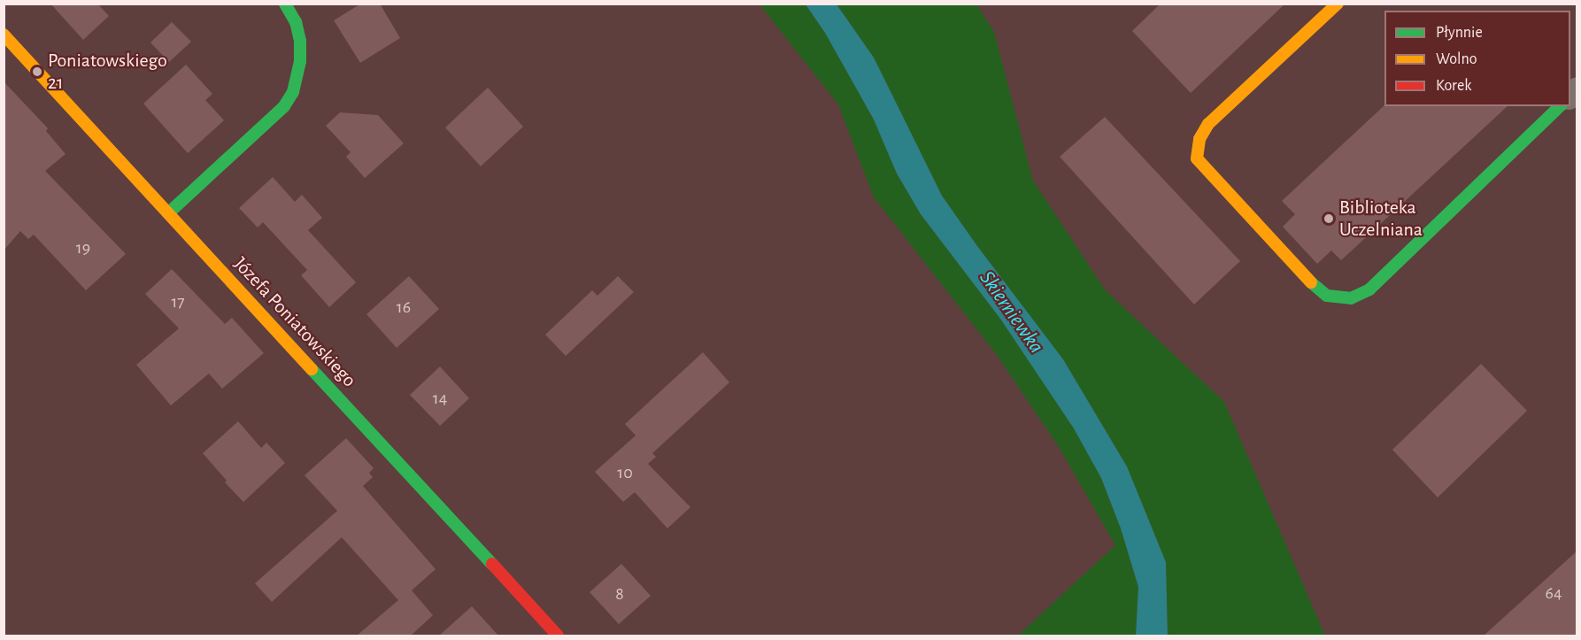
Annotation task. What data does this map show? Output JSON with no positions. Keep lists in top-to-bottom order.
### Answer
{
  "streets": {
    "street": ["Józefa Poniatowskiego"]
  },
  "water": ["Skierniewka"],
  "places": ["Poniatowskiego 21", "Biblioteka Uczelniana"],
  "house_numbers": [
    "19",
    "17",
    "16",
    "14",
    "10",
    "64",
    "8"
  ],
  "legend": ["Płynnie", "Wolno", "Korek"]
}
